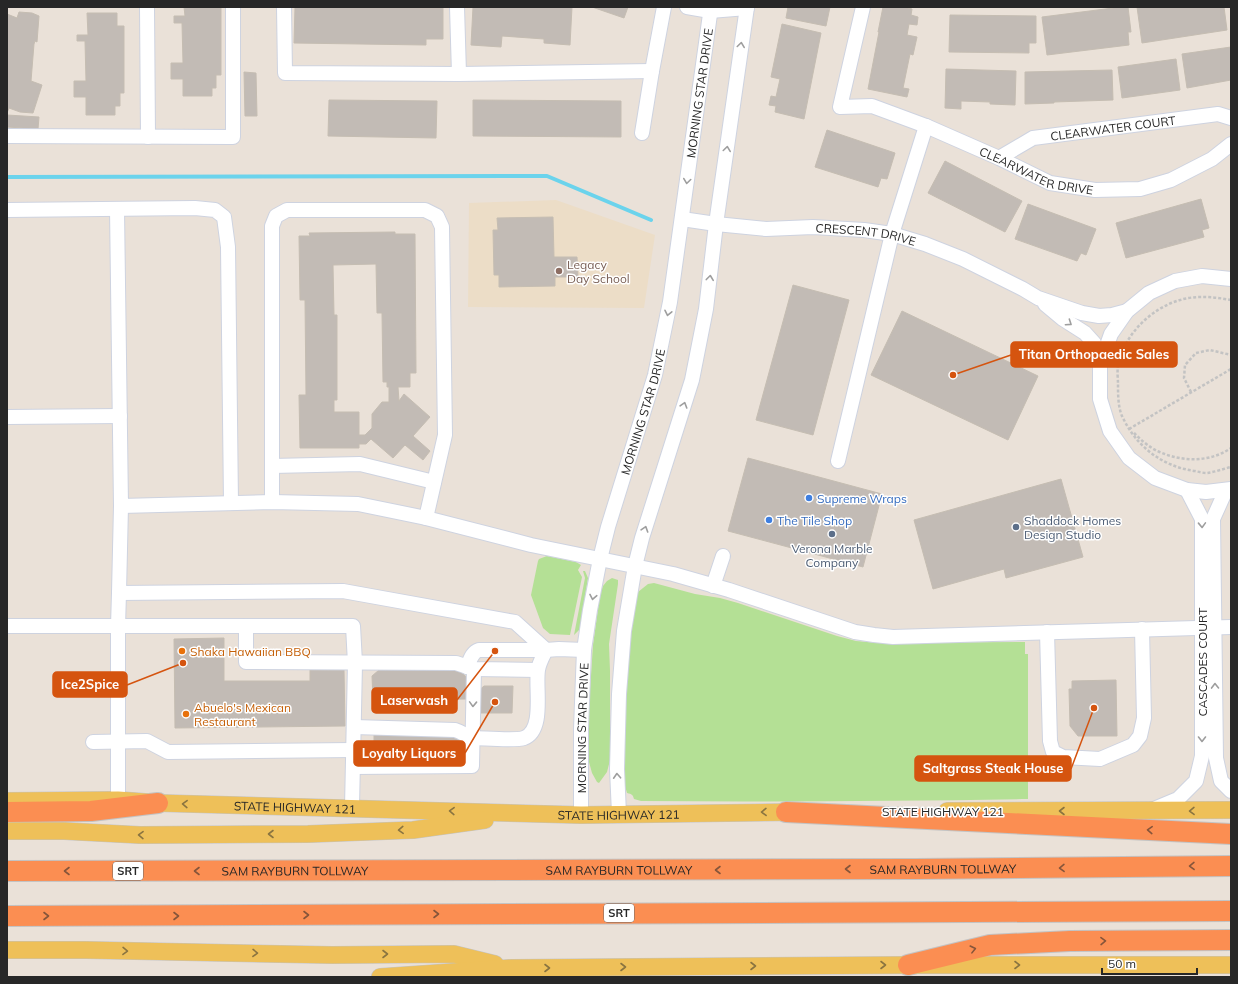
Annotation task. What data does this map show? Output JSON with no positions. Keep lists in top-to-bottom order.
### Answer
{
  "streets": {
    "highway": ["SAM RAYBURN TOLLWAY", "SRT"],
    "main road": ["STATE HIGHWAY 121"],
    "street": [
      "MORNING STAR DRIVE",
      "CLEARWATER COURT",
      "CLEARWATER DRIVE",
      "CRESCENT DRIVE",
      "CASCADES COURT"
    ]
  },
  "crossings": [
    ["MORNING STAR DRIVE", "CRESCENT DRIVE"],
    ["MORNING STAR DRIVE", "STATE HIGHWAY 121"],
    ["CLEARWATER COURT", "CLEARWATER DRIVE"],
    ["CASCADES COURT", "STATE HIGHWAY 121"]
  ],
  "places": [
    "Legacy Day School",
    "Titan Orthopaedic Sales",
    "Supreme Wraps",
    "The Tile Shop",
    "Shaddock Homes Design Studio",
    "Verona Marble Company",
    "Shaka Hawaiian BBQ",
    "Laserwash",
    "Ice2Spice",
    "Loyalty Liquors",
    "Saltgrass Steak House",
    "Abuelo's Mexican Restaurant"
  ],
  "scale_bar": "50 m"
}
